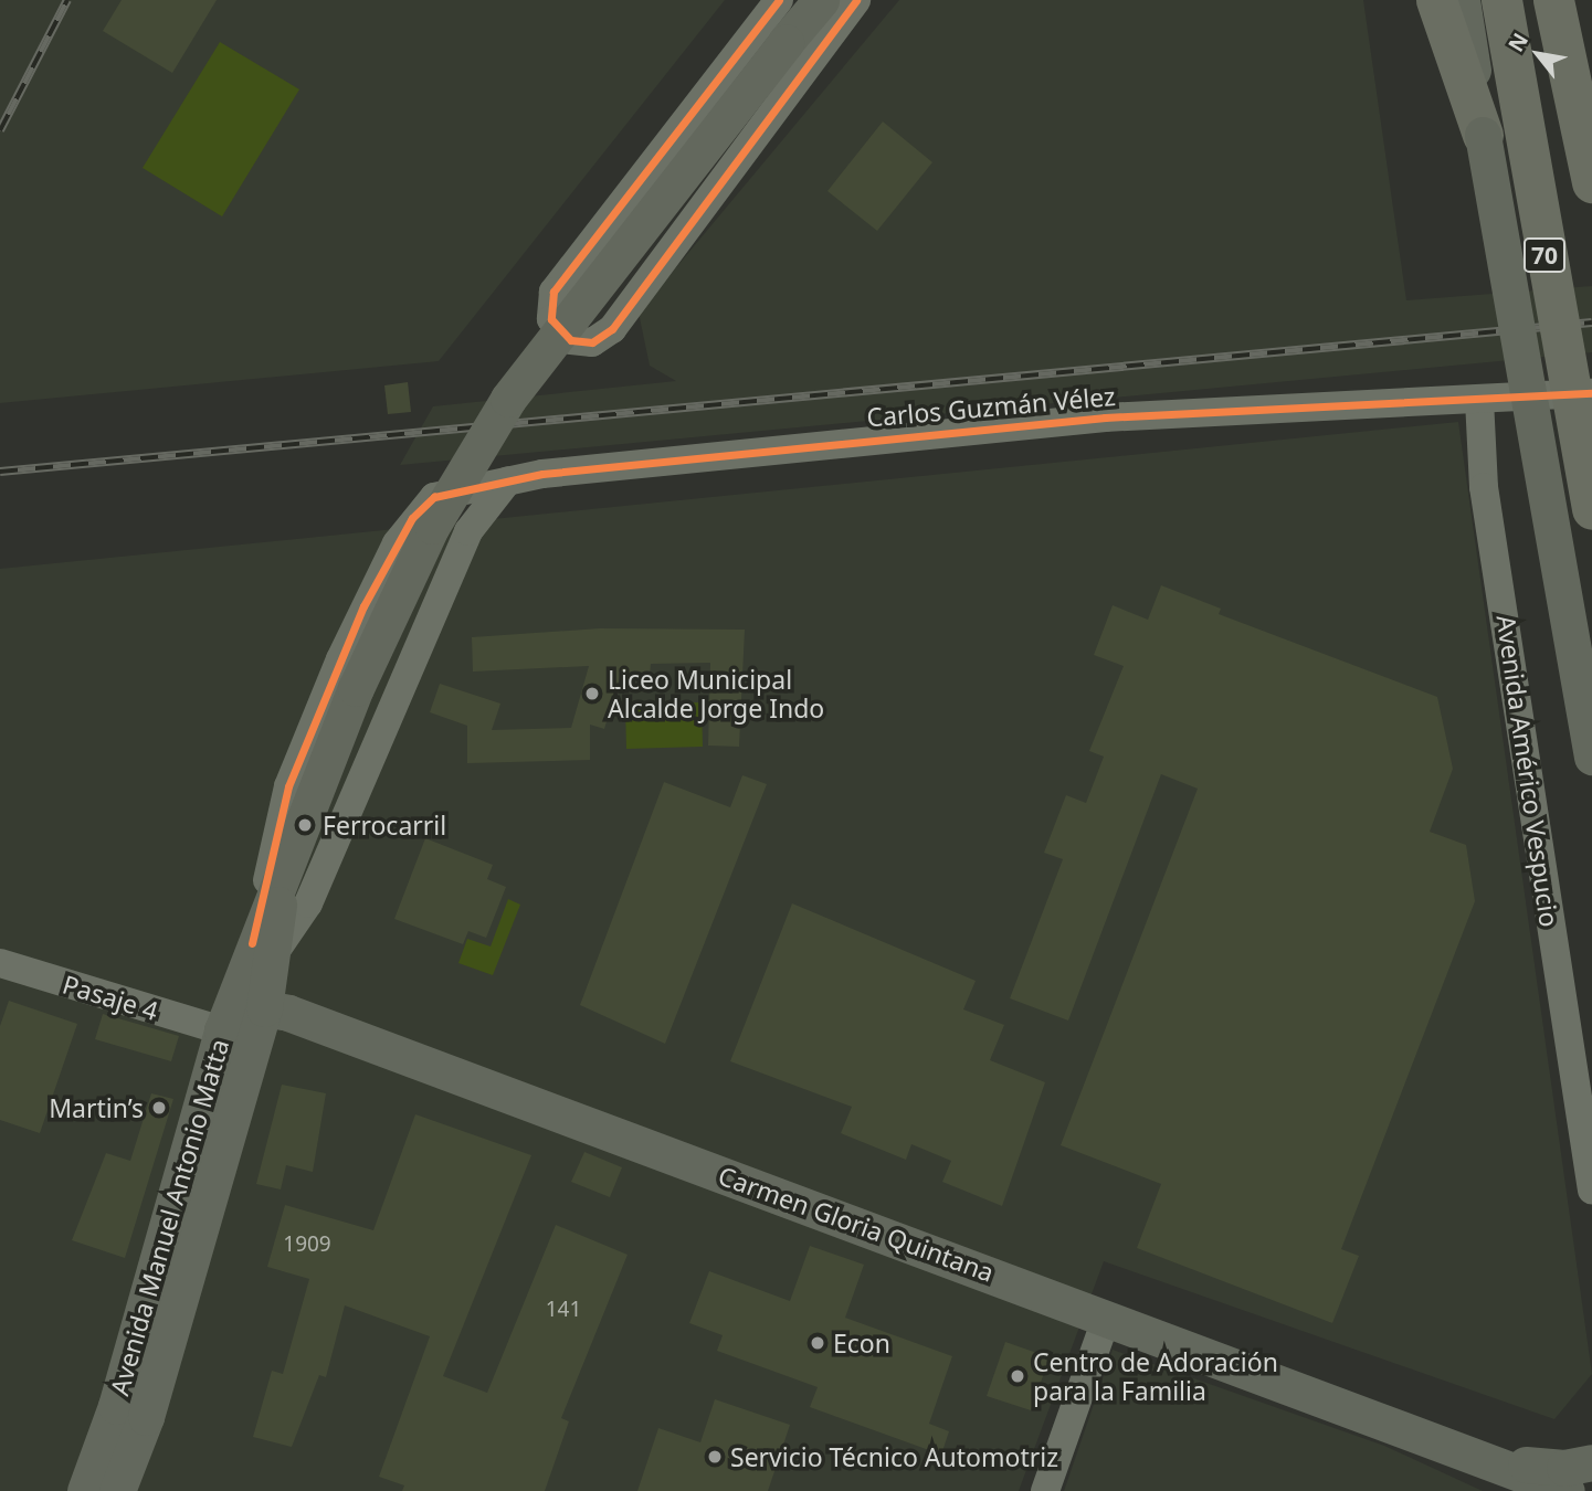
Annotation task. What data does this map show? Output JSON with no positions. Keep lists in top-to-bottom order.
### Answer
{
  "streets": {
    "highway": ["70"],
    "main road": ["Avenida Manuel Antonio Matta", "Carmen Gloria Quintana"],
    "street": ["Carlos Guzmán Vélez", "Avenida Américo Vespucio", "Pasaje 4"]
  },
  "crossings": [
    ["Carlos Guzmán Vélez", "Avenida Américo Vespucio"],
    ["Carlos Guzmán Vélez", "Avenida Manuel Antonio Matta"],
    ["Pasaje 4", "Avenida Manuel Antonio Matta"],
    ["Avenida Manuel Antonio Matta", "Carmen Gloria Quintana"]
  ],
  "places": [
    "Liceo Municipal Alcalde Jorge Indo",
    "Ferrocarril",
    "Martin’s",
    "Econ",
    "Centro de Adoración para la Familia",
    "Servicio Técnico Automotriz"
  ],
  "house_numbers": ["1909", "141"],
  "north": "top left"
}
